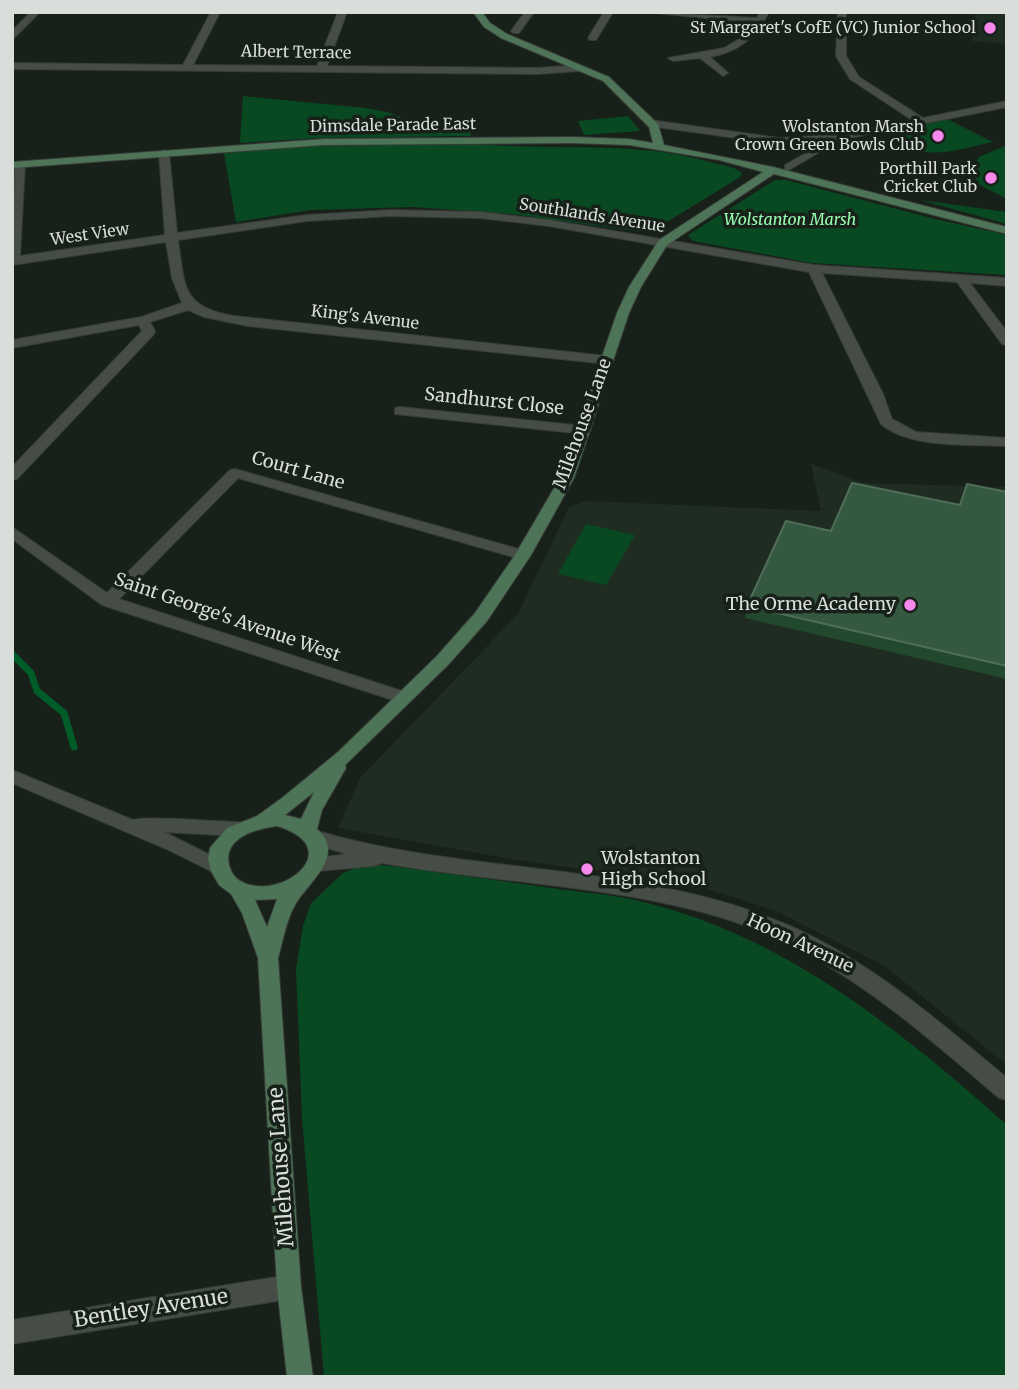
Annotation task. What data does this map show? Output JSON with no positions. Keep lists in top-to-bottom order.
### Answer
{
  "streets": {
    "main road": ["Dimsdale Parade East", "Milehouse Lane"],
    "street": [
      "Albert Terrace",
      "Southlands Avenue",
      "West View",
      "King's Avenue",
      "Sandhurst Close",
      "Court Lane",
      "Saint George's Avenue West",
      "Hoon Avenue",
      "Bentley Avenue"
    ]
  },
  "crossings": [
    ["Dimsdale Parade East", "Milehouse Lane"],
    ["Southlands Avenue", "West View"],
    ["Southlands Avenue", "Milehouse Lane"],
    ["King's Avenue", "Milehouse Lane"],
    ["Sandhurst Close", "Milehouse Lane"],
    ["Milehouse Lane", "Court Lane"],
    ["Milehouse Lane", "Saint George's Avenue West"],
    ["Milehouse Lane", "Hoon Avenue"],
    ["Milehouse Lane", "Bentley Avenue"],
    ["Court Lane", "Saint George's Avenue West"]
  ],
  "parks": ["Wolstanton Marsh"],
  "places": [
    "St Margaret's CofE (VC) Junior School",
    "Wolstanton Marsh Crown Green Bowls Club",
    "Porthill Park Cricket Club",
    "The Orme Academy",
    "Wolstanton High School"
  ]
}
